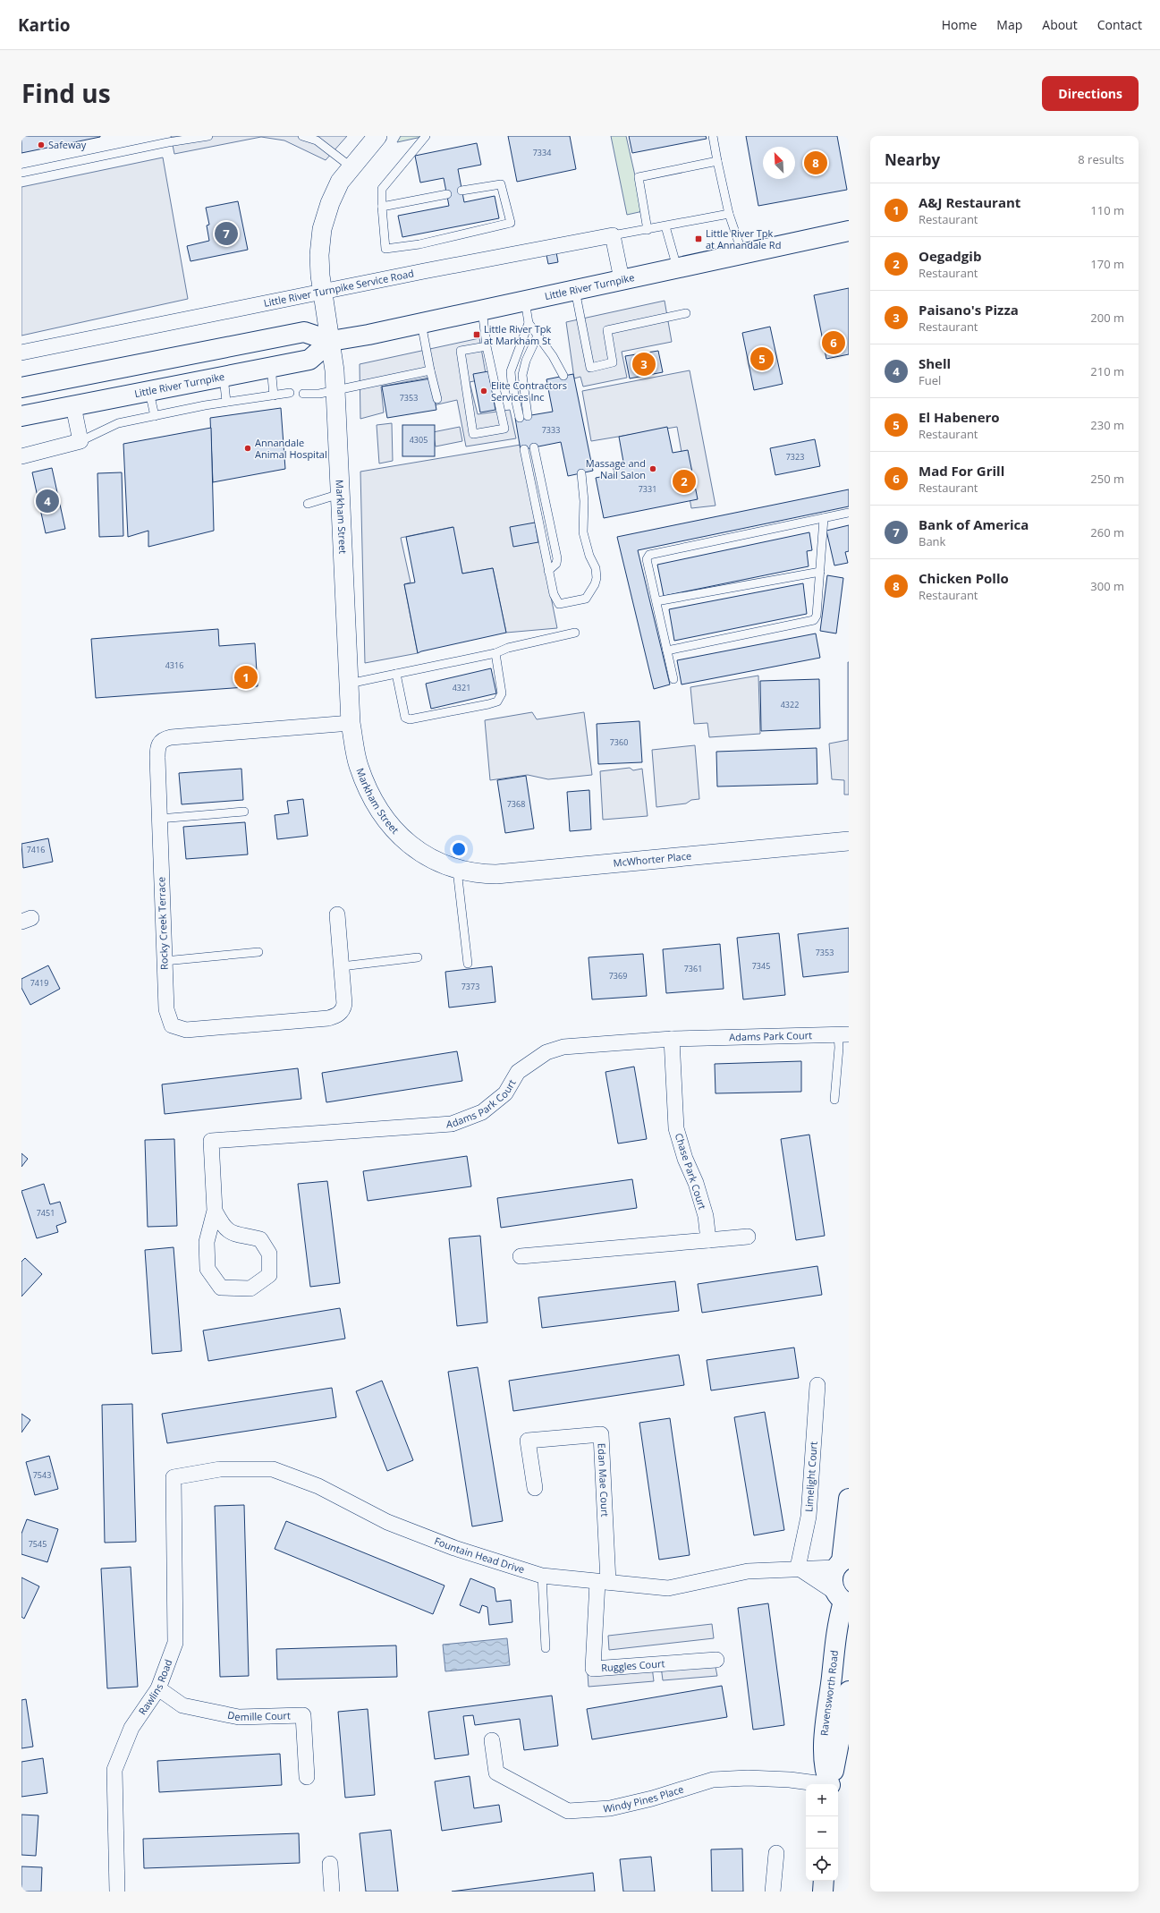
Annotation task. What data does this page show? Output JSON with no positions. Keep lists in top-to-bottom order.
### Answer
{
  "streets": {
    "main road": ["Little River Turnpike", "Ravensworth Road"],
    "street": [
      "Little River Turnpike Service Road",
      "Markham Street",
      "McWhorter Place",
      "Rocky Creek Terrace",
      "Adams Park Court",
      "Chase Park Court",
      "Limelight Court",
      "Edan Mae Court",
      "Fountain Head Drive",
      "Ruggles Court",
      "Rawlins Road",
      "Demille Court",
      "Windy Pines Place"
    ]
  },
  "crossings": [
    ["Little River Turnpike", "Markham Street"],
    ["Little River Turnpike Service Road", "Markham Street"],
    ["Markham Street", "McWhorter Place"],
    ["Markham Street", "Rocky Creek Terrace"],
    ["Adams Park Court", "Chase Park Court"],
    ["Limelight Court", "Fountain Head Drive"],
    ["Edan Mae Court", "Fountain Head Drive"],
    ["Edan Mae Court", "Ruggles Court"],
    ["Fountain Head Drive", "Ruggles Court"],
    ["Fountain Head Drive", "Rawlins Road"],
    ["Fountain Head Drive", "Ravensworth Road"],
    ["Rawlins Road", "Demille Court"]
  ],
  "places": {
    "other": [
      "Safeway",
      "Elite Contractors Services Inc",
      "Annandale Animal Hospital",
      "Massage and Nail Salon"
    ],
    "transit": ["Little River Tpk at Annandale Rd", "Little River Tpk at Markham St"]
  },
  "house_numbers": [
    "7334",
    "7353",
    "7333",
    "4305",
    "7323",
    "7331",
    "4316",
    "4321",
    "4322",
    "7360",
    "7368",
    "7416",
    "7353",
    "7345",
    "7361",
    "7369",
    "7419",
    "7373",
    "7451",
    "7543",
    "7545"
  ],
  "north": "top left",
  "page": {
    "header": "Kartio",
    "nav": [
      "Home",
      "Map",
      "About",
      "Contact"
    ],
    "title": "Find us",
    "buttons": "Directions",
    "heading": ["Nearby", "8 results"],
    "pins": [
      "8",
      "7",
      "6",
      "5",
      "3",
      "2",
      "4",
      "1"
    ],
    "list": [
      {
        "mark": "1",
        "name": "A&J Restaurant",
        "note": "Restaurant",
        "value": "110 m"
      },
      {
        "mark": "2",
        "name": "Oegadgib",
        "note": "Restaurant",
        "value": "170 m"
      },
      {
        "mark": "3",
        "name": "Paisano's Pizza",
        "note": "Restaurant",
        "value": "200 m"
      },
      {
        "mark": "4",
        "name": "Shell",
        "note": "Fuel",
        "value": "210 m"
      },
      {
        "mark": "5",
        "name": "El Habenero",
        "note": "Restaurant",
        "value": "230 m"
      },
      {
        "mark": "6",
        "name": "Mad For Grill",
        "note": "Restaurant",
        "value": "250 m"
      },
      {
        "mark": "7",
        "name": "Bank of America",
        "note": "Bank",
        "value": "260 m"
      },
      {
        "mark": "8",
        "name": "Chicken Pollo",
        "note": "Restaurant",
        "value": "300 m"
      }
    ],
    "map_buttons": ["+", "−"]
  }
}
